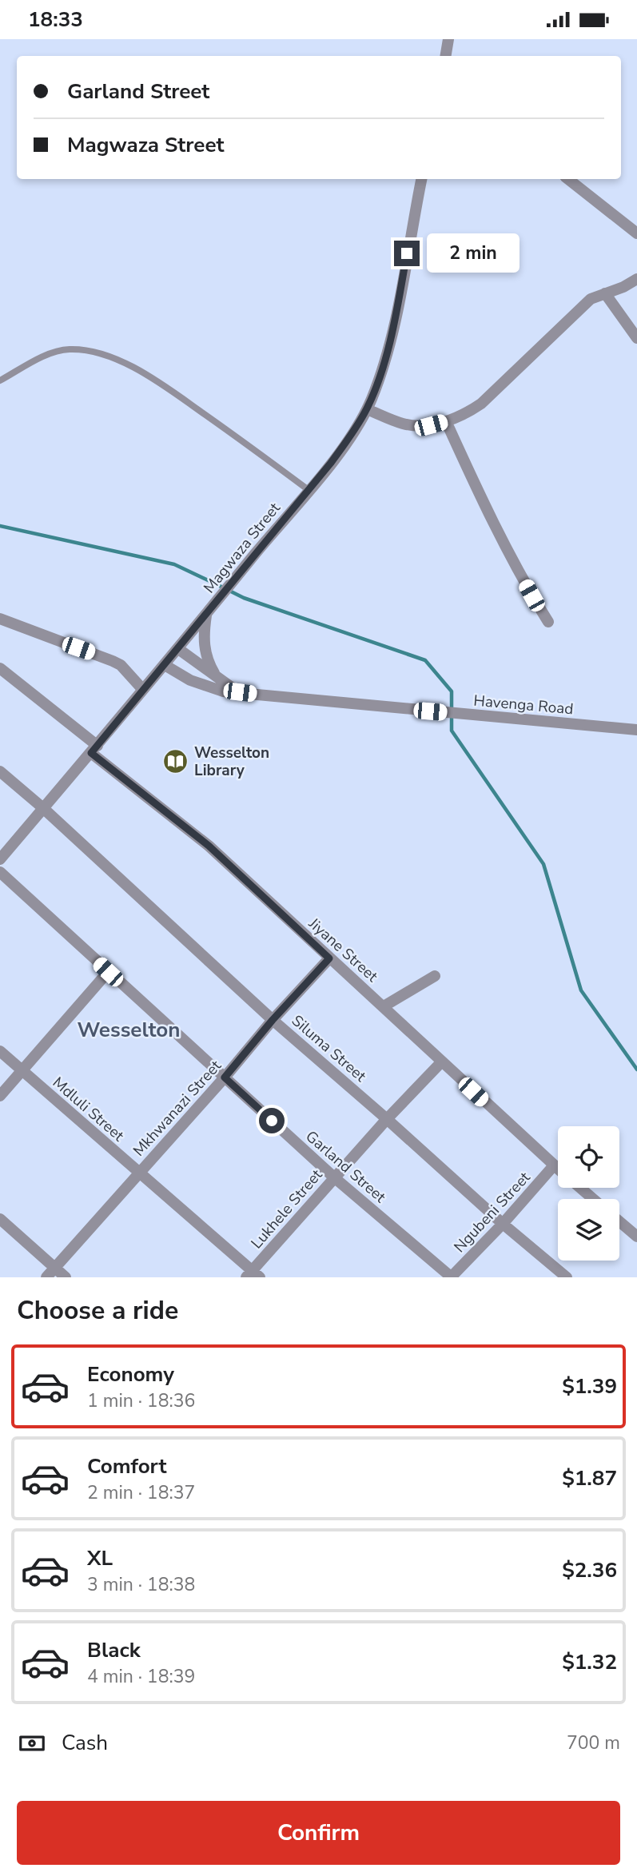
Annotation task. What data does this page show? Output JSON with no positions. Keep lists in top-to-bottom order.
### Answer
{
  "streets": {
    "street": [
      "Magwaza Street",
      "Havenga Road",
      "Jiyane Street",
      "Siluma Street",
      "Mkhwanazi Street",
      "Mdluli Street",
      "Garland Street",
      "Lukhele Street",
      "Ngubeni Street"
    ]
  },
  "crossings": [
    ["Magwaza Street", "Havenga Road"],
    ["Magwaza Street", "Jiyane Street"],
    ["Magwaza Street", "Siluma Street"],
    ["Jiyane Street", "Mkhwanazi Street"],
    ["Jiyane Street", "Lukhele Street"],
    ["Jiyane Street", "Ngubeni Street"],
    ["Siluma Street", "Mkhwanazi Street"],
    ["Siluma Street", "Lukhele Street"],
    ["Siluma Street", "Ngubeni Street"],
    ["Mkhwanazi Street", "Mdluli Street"],
    ["Mkhwanazi Street", "Garland Street"],
    ["Mdluli Street", "Lukhele Street"],
    ["Garland Street", "Lukhele Street"],
    ["Garland Street", "Ngubeni Street"]
  ],
  "districts": ["Wesselton"],
  "places": {
    "library": ["Wesselton Library"]
  },
  "page": {
    "status": "18:33",
    "banner": ["Garland Street", "Magwaza Street"],
    "bubble": "2 min",
    "heading": "Choose a ride",
    "list": [
      {
        "name": "Economy",
        "note": "1 min · 18:36",
        "value": "$1.39"
      },
      {
        "name": "Comfort",
        "note": "2 min · 18:37",
        "value": "$1.87"
      },
      {
        "name": "XL",
        "note": "3 min · 18:38",
        "value": "$2.36"
      },
      {
        "name": "Black",
        "note": "4 min · 18:39",
        "value": "$1.32"
      }
    ],
    "pay": ["Cash", "700 m"],
    "buttons": "Confirm"
  }
}
